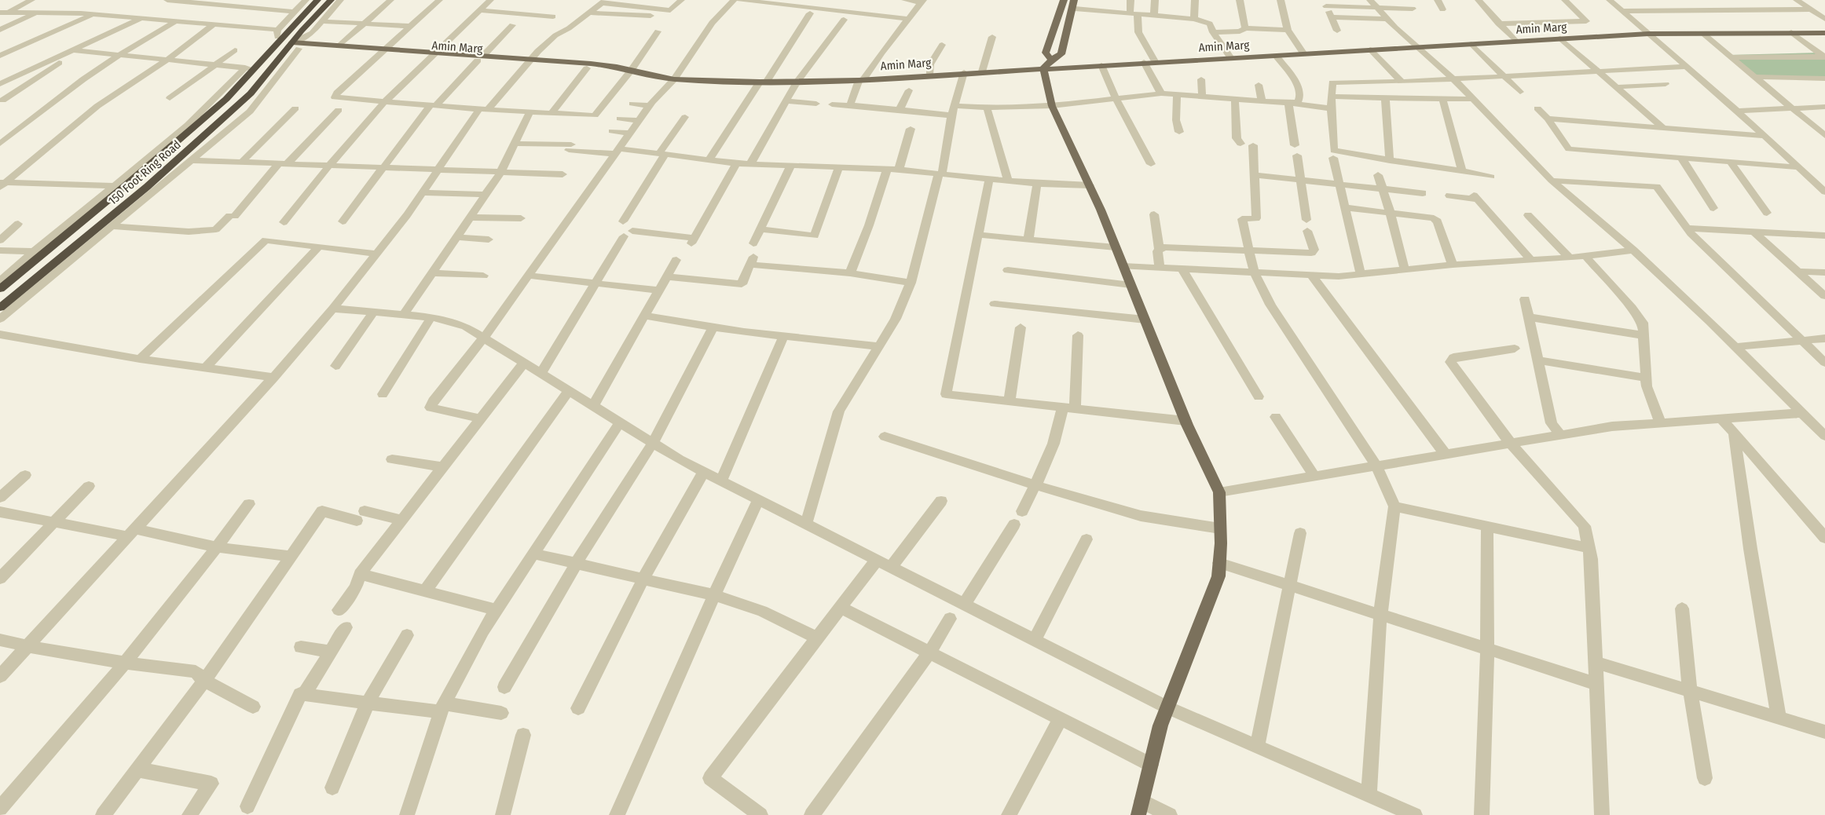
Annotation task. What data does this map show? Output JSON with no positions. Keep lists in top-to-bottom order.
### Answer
{
  "streets": {
    "highway": ["150 Foot Ring Road"],
    "main road": ["Amin Marg"]
  },
  "crossings": [
    ["Amin Marg", "150 Foot Ring Road"]
  ]
}
